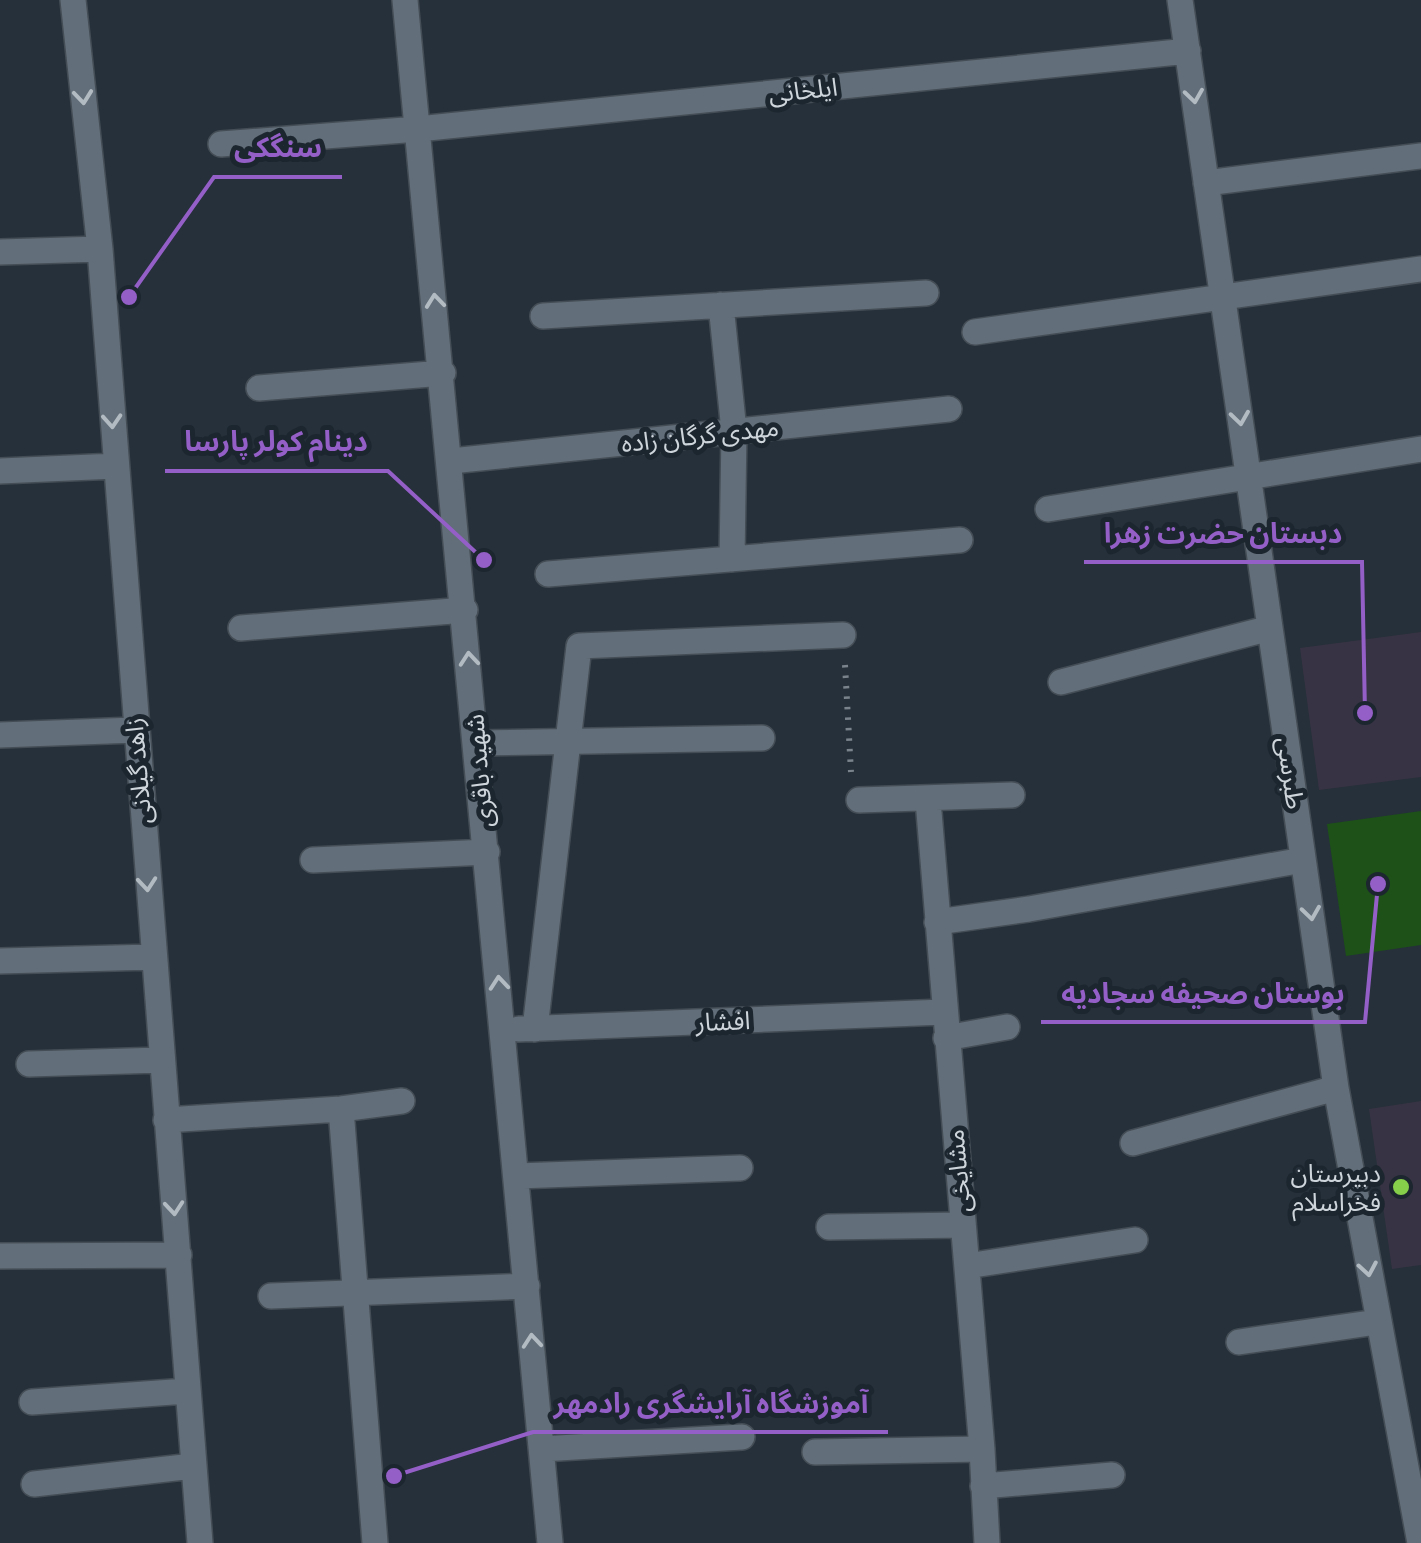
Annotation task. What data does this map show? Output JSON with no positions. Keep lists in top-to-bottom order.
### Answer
{
  "streets": {
    "street": [
      "ایلخانی",
      "مهدی گرگان زاده",
      "زاهد گیلانی",
      "شهید باقری",
      "طبرسی",
      "افشار",
      "مشایخی"
    ]
  },
  "crossings": [
    ["ایلخانی", "شهید باقری"],
    ["ایلخانی", "طبرسی"],
    ["مهدی گرگان زاده", "شهید باقری"],
    ["شهید باقری", "افشار"],
    ["افشار", "مشایخی"]
  ],
  "one_way": ["زاهد گیلانی", "طبرسی"],
  "places": [
    "سنگکی",
    "دینام کولر پارسا",
    "دبستان حضرت زهرا",
    "بوستان صحیفه سجادیه",
    "دبیرستان فخراسلام",
    "آموزشگاه آرایشگری رادمهر"
  ]
}
